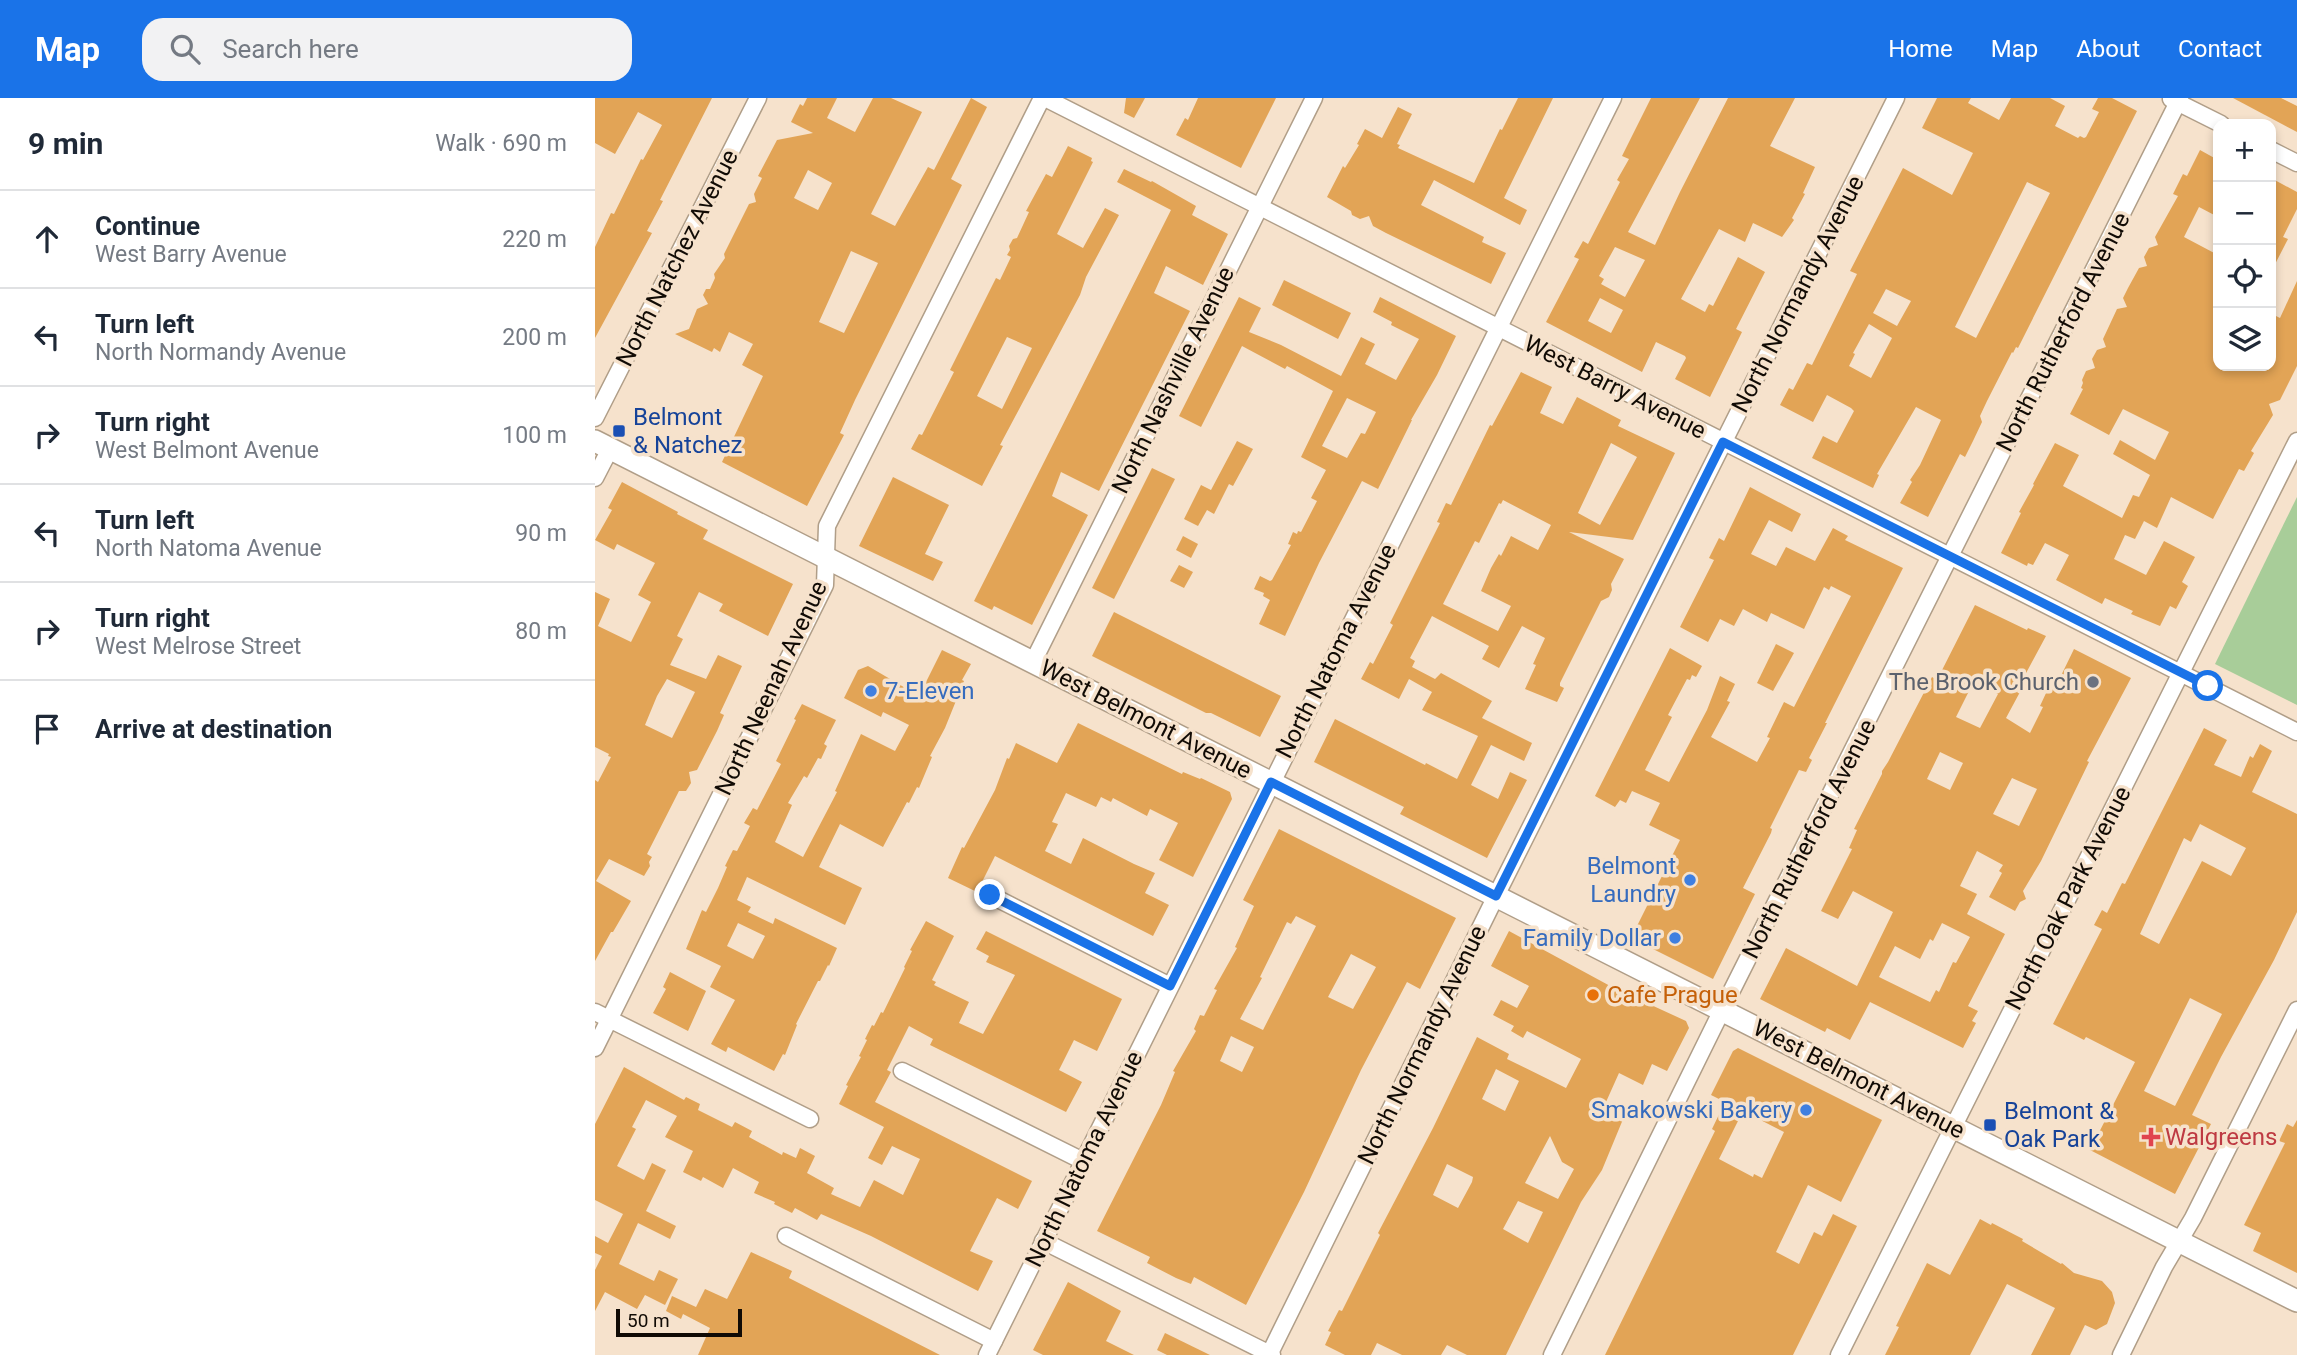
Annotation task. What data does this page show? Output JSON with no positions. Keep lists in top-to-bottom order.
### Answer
{
  "streets": {
    "main road": ["West Belmont Avenue"],
    "street": [
      "North Natchez Avenue",
      "North Normandy Avenue",
      "North Rutherford Avenue",
      "North Nashville Avenue",
      "West Barry Avenue",
      "North Natoma Avenue",
      "North Neenah Avenue",
      "North Oak Park Avenue"
    ]
  },
  "crossings": [
    ["North Normandy Avenue", "West Barry Avenue"],
    ["North Normandy Avenue", "West Belmont Avenue"],
    ["North Rutherford Avenue", "West Barry Avenue"],
    ["North Rutherford Avenue", "West Belmont Avenue"],
    ["North Nashville Avenue", "West Barry Avenue"],
    ["North Nashville Avenue", "West Belmont Avenue"],
    ["West Barry Avenue", "North Natoma Avenue"],
    ["West Barry Avenue", "North Neenah Avenue"],
    ["West Barry Avenue", "North Oak Park Avenue"],
    ["North Natoma Avenue", "West Belmont Avenue"],
    ["North Neenah Avenue", "West Belmont Avenue"],
    ["West Belmont Avenue", "North Oak Park Avenue"]
  ],
  "places": {
    "transit": ["Belmont & Natchez", "Belmont & Oak Park"],
    "other": [
      "The Brook Church",
      "7-Eleven",
      "Belmont Laundry",
      "Family Dollar",
      "Cafe Prague",
      "Smakowski Bakery"
    ],
    "health": ["Walgreens"]
  },
  "scale_bar": "50 m",
  "page": {
    "header": "Map",
    "search": "Search here",
    "nav": [
      "Home",
      "Map",
      "About",
      "Contact"
    ],
    "heading": ["9 min", "Walk · 690 m"],
    "map_buttons": ["+", "−"],
    "list": [
      ["Continue", "West Barry Avenue", "220 m"],
      ["Turn left", "North Normandy Avenue", "200 m"],
      ["Turn right", "West Belmont Avenue", "100 m"],
      ["Turn left", "North Natoma Avenue", "90 m"],
      ["Turn right", "West Melrose Street", "80 m"],
      "Arrive at destination"
    ],
    "scale": "50 m"
  }
}
